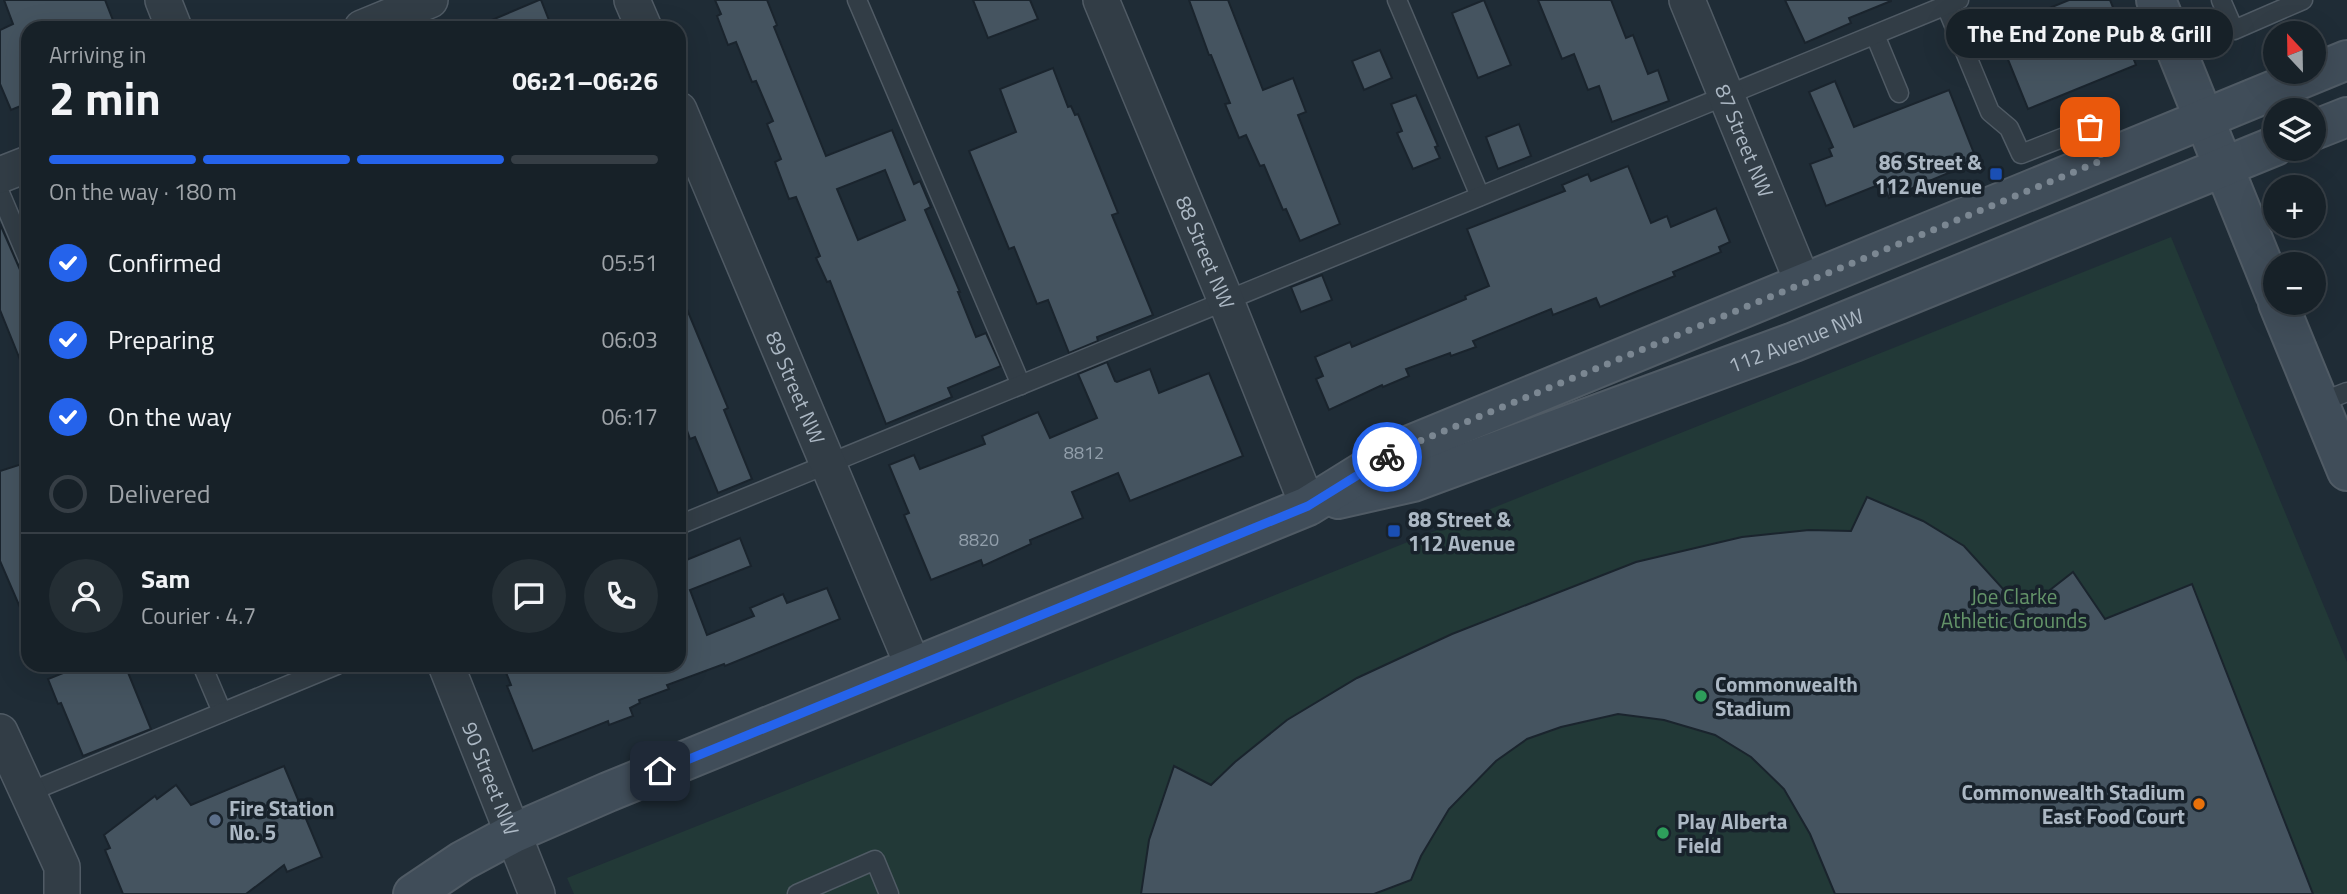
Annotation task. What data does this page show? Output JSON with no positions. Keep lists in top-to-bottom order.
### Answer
{
  "streets": {
    "main road": ["112 Avenue NW"],
    "street": [
      "87 Street NW",
      "88 Street NW",
      "89 Street NW",
      "90 Street NW"
    ]
  },
  "crossings": [
    ["87 Street NW", "112 Avenue NW"],
    ["88 Street NW", "112 Avenue NW"],
    ["112 Avenue NW", "89 Street NW"],
    ["112 Avenue NW", "90 Street NW"]
  ],
  "parks": ["Joe Clarke Athletic Grounds"],
  "places": {
    "other": [
      "The End Zone Pub & Grill",
      "Commonwealth Stadium",
      "Commonwealth Stadium East Food Court",
      "Fire Station No. 5",
      "Play Alberta Field"
    ],
    "transit": ["86 Street & 112 Avenue", "88 Street & 112 Avenue"]
  },
  "house_numbers": ["8812", "8820"],
  "north": "top",
  "page": {
    "bubble": "The End Zone Pub & Grill",
    "map_buttons": ["+", "−"],
    "heading": ["2 min", "Arriving in", "06:21–06:26"],
    "panel": ["Sam", "Courier · 4.7"],
    "bar": "On the way · 180 m",
    "list": [
      ["Confirmed", "05:51"],
      ["Preparing", "06:03"],
      ["On the way", "06:17"],
      "Delivered"
    ]
  }
}
